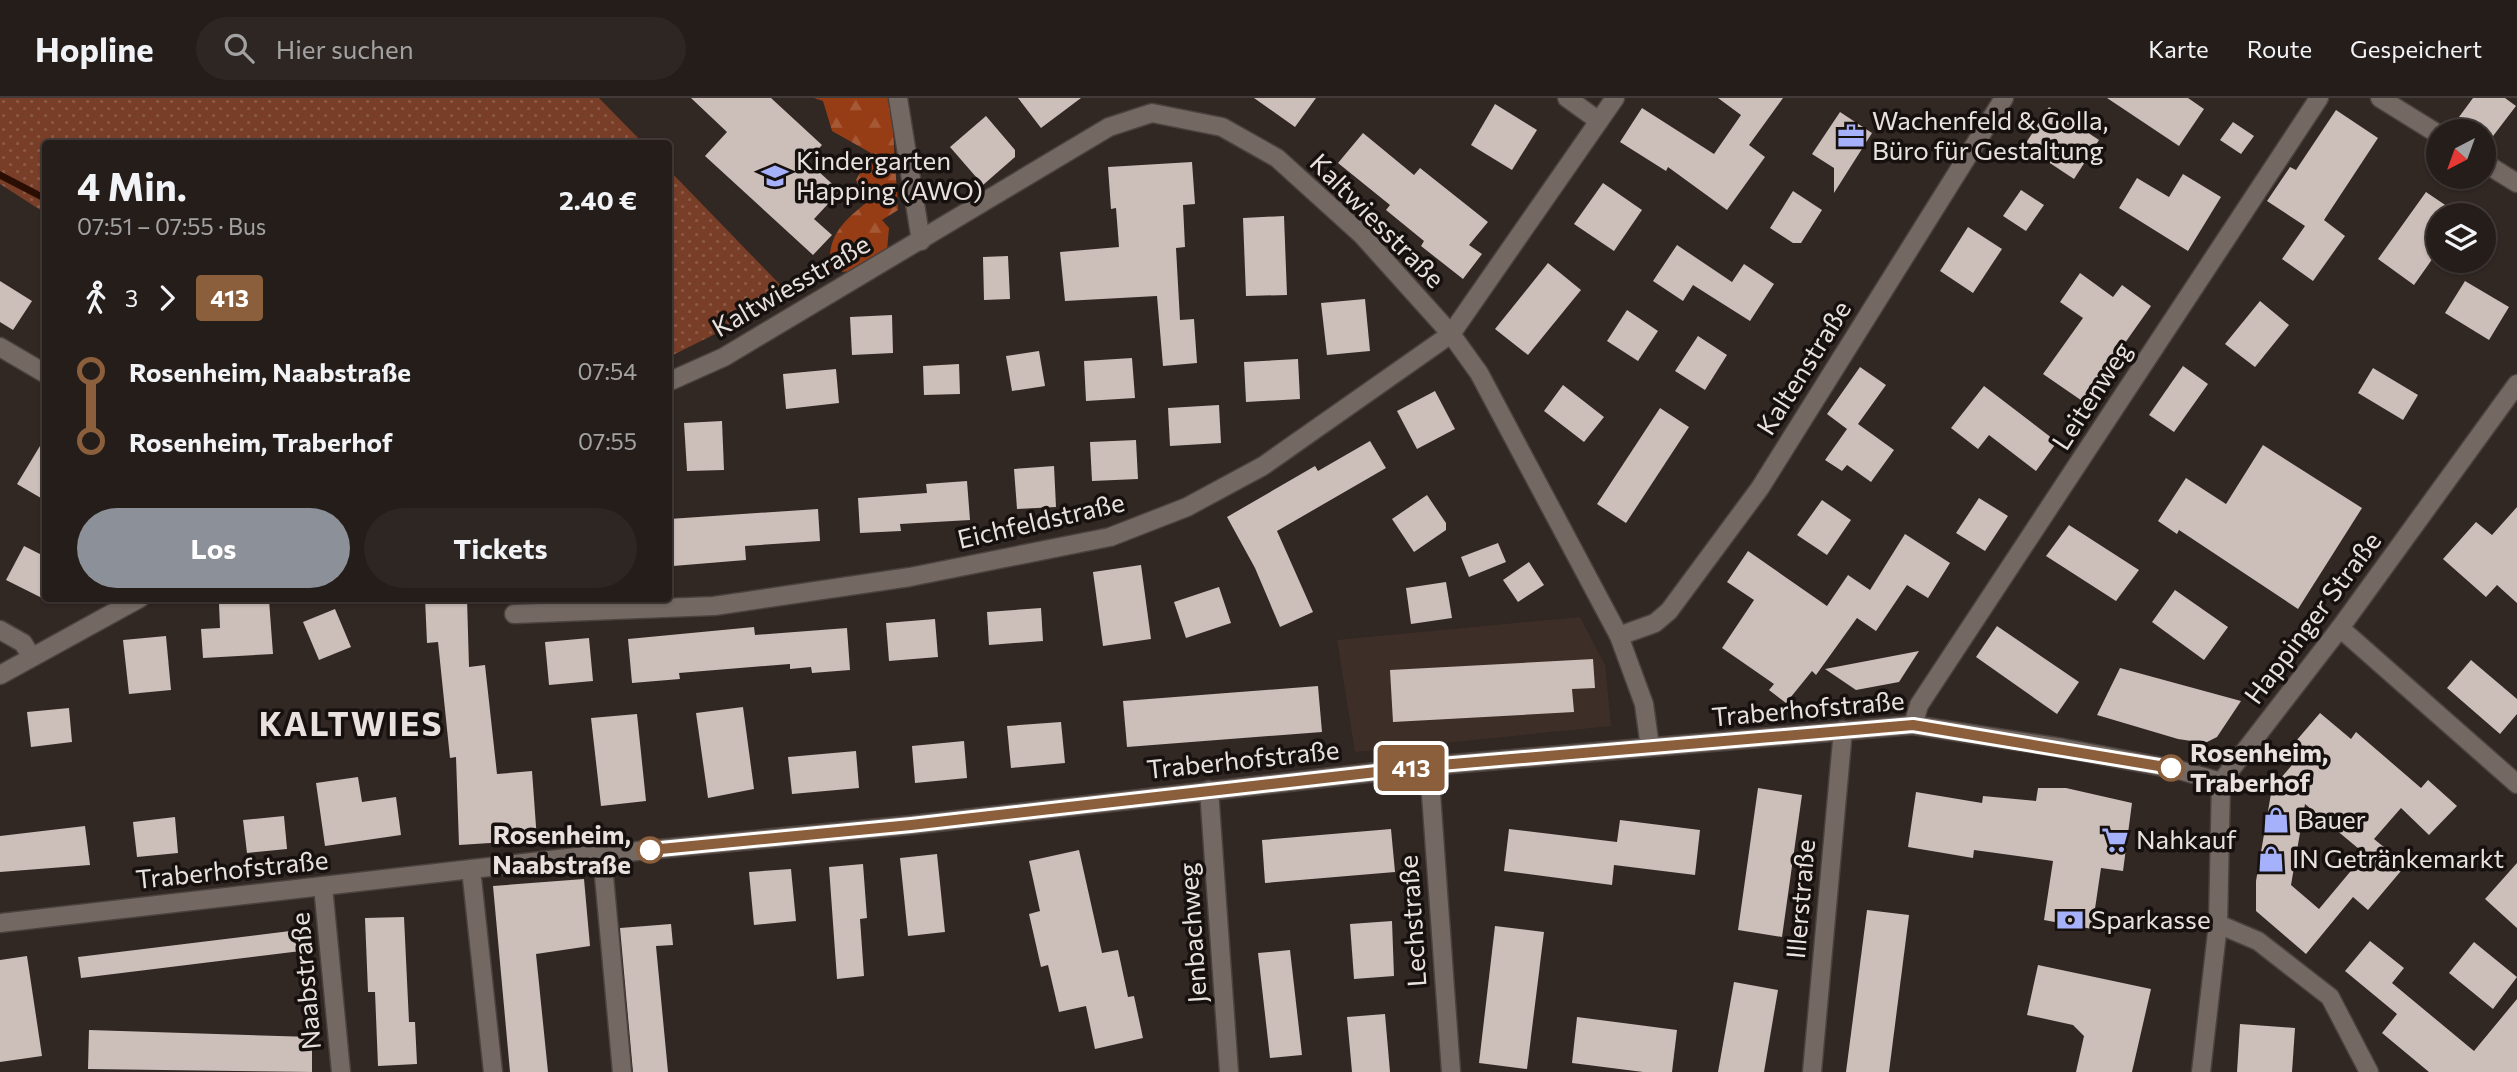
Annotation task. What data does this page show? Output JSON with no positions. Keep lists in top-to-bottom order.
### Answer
{
  "streets": {
    "street": [
      "Kaltwiesstraße",
      "Kaltenstraße",
      "Leitenweg",
      "Eichfeldstraße",
      "Happinger Straße",
      "Traberhofstraße",
      "Illerstraße",
      "Lechstraße",
      "Jenbachweg",
      "Naabstraße"
    ]
  },
  "crossings": [
    ["Kaltwiesstraße", "Kaltenstraße"],
    ["Kaltwiesstraße", "Eichfeldstraße"],
    ["Kaltwiesstraße", "Traberhofstraße"],
    ["Leitenweg", "Traberhofstraße"],
    ["Happinger Straße", "Traberhofstraße"],
    ["Traberhofstraße", "Illerstraße"],
    ["Traberhofstraße", "Lechstraße"],
    ["Traberhofstraße", "Jenbachweg"],
    ["Traberhofstraße", "Naabstraße"]
  ],
  "districts": ["KALTWIES"],
  "places": {
    "office": ["Wachenfeld & Golla, Büro für Gestaltung"],
    "school or university": ["Kindergarten Happing (AWO)"],
    "other": ["Rosenheim, Traberhof", "Rosenheim, Naabstraße"],
    "shop": ["Bauer", "IN Getränkemarkt"],
    "supermarket": ["Nahkauf"],
    "bank": ["Sparkasse"]
  },
  "lines": ["bus line 413"],
  "north": "bottom left",
  "page": {
    "header": "Hopline",
    "search": "Hier suchen",
    "nav": ["Karte", "Route", "Gespeichert"],
    "on_map": "413",
    "heading": ["4 Min.", "07:51 – 07:55 · Bus", "2.40 €"],
    "legs": ["3", "413"],
    "list": [
      {
        "name": "Rosenheim, Naabstraße",
        "value": "07:54"
      },
      {
        "name": "Rosenheim, Traberhof",
        "value": "07:55"
      }
    ],
    "buttons": ["Los", "Tickets"]
  }
}
